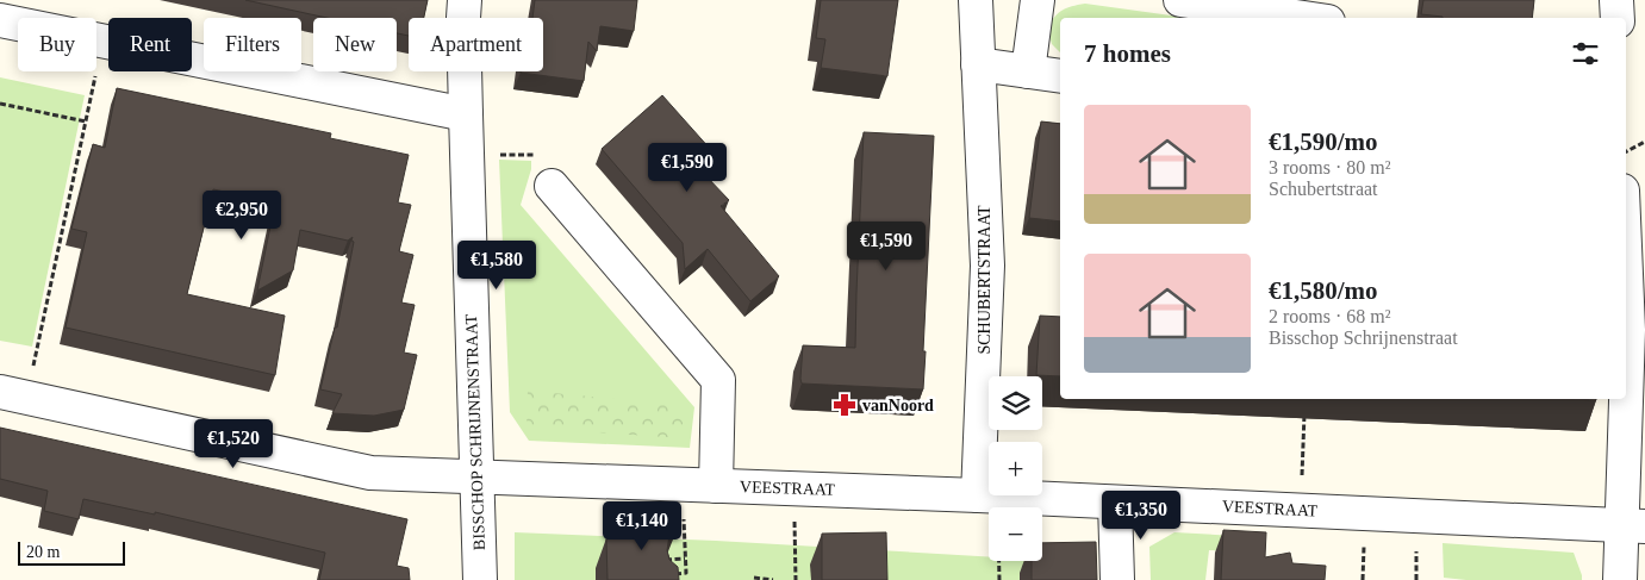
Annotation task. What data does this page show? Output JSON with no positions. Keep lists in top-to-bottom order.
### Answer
{
  "streets": {
    "street": ["SCHUBERTSTRAAT", "BISSCHOP SCHRIJNENSTRAAT", "VEESTRAAT"]
  },
  "crossings": [
    ["SCHUBERTSTRAAT", "VEESTRAAT"],
    ["BISSCHOP SCHRIJNENSTRAAT", "VEESTRAAT"]
  ],
  "places": {
    "pharmacy": ["vanNoord"]
  },
  "scale_bar": "20 m",
  "page": {
    "chip": [
      "Buy",
      "Rent",
      "Filters",
      "New",
      "Apartment"
    ],
    "heading": "7 homes",
    "list": [
      {
        "name": "€1,590/mo",
        "note": "3 rooms · 80 m² · Schubertstraat"
      },
      {
        "name": "€1,580/mo",
        "note": "2 rooms · 68 m² · Bisschop Schrijnenstraat"
      }
    ],
    "price": [
      "€1,590",
      "€2,950",
      "€1,590",
      "€1,580",
      "€1,520",
      "€1,350",
      "€1,140"
    ],
    "map_buttons": ["+", "−"],
    "scale": "20 m"
  }
}
